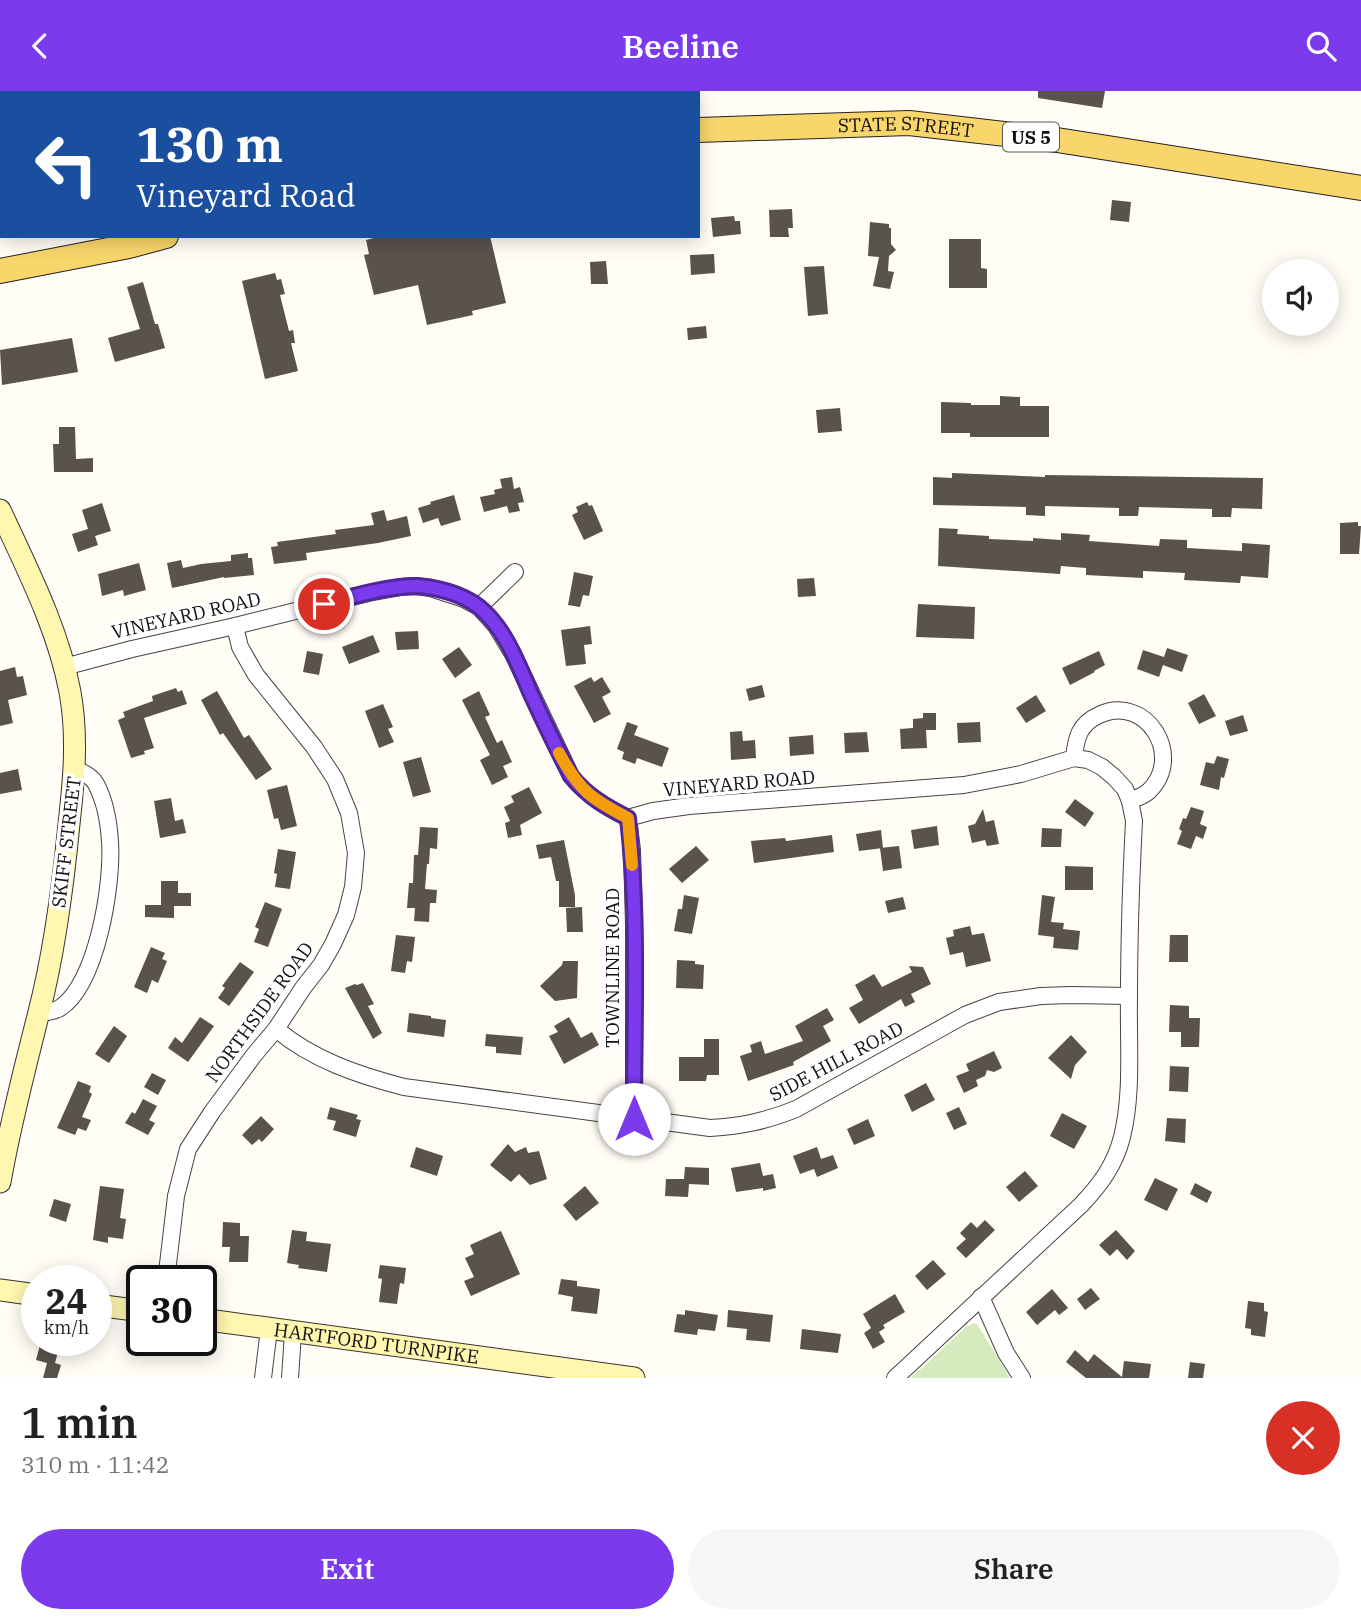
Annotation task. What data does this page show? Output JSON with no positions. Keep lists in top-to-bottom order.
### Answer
{
  "streets": {
    "main road": [
      "STATE STREET",
      "US 5",
      "SKIFF STREET",
      "HARTFORD TURNPIKE"
    ],
    "street": [
      "VINEYARD ROAD",
      "TOWNLINE ROAD",
      "NORTHSIDE ROAD",
      "SIDE HILL ROAD"
    ]
  },
  "crossings": [
    ["VINEYARD ROAD", "SKIFF STREET"],
    ["VINEYARD ROAD", "TOWNLINE ROAD"],
    ["VINEYARD ROAD", "NORTHSIDE ROAD"],
    ["TOWNLINE ROAD", "SIDE HILL ROAD"],
    ["NORTHSIDE ROAD", "SIDE HILL ROAD"]
  ],
  "page": {
    "header": "Beeline",
    "turn": ["130 m", "Vineyard Road"],
    "speed": "24 km/h",
    "limit": "30",
    "heading": ["1 min", "310 m · 11:42"],
    "buttons": ["Exit", "Share"]
  }
}
